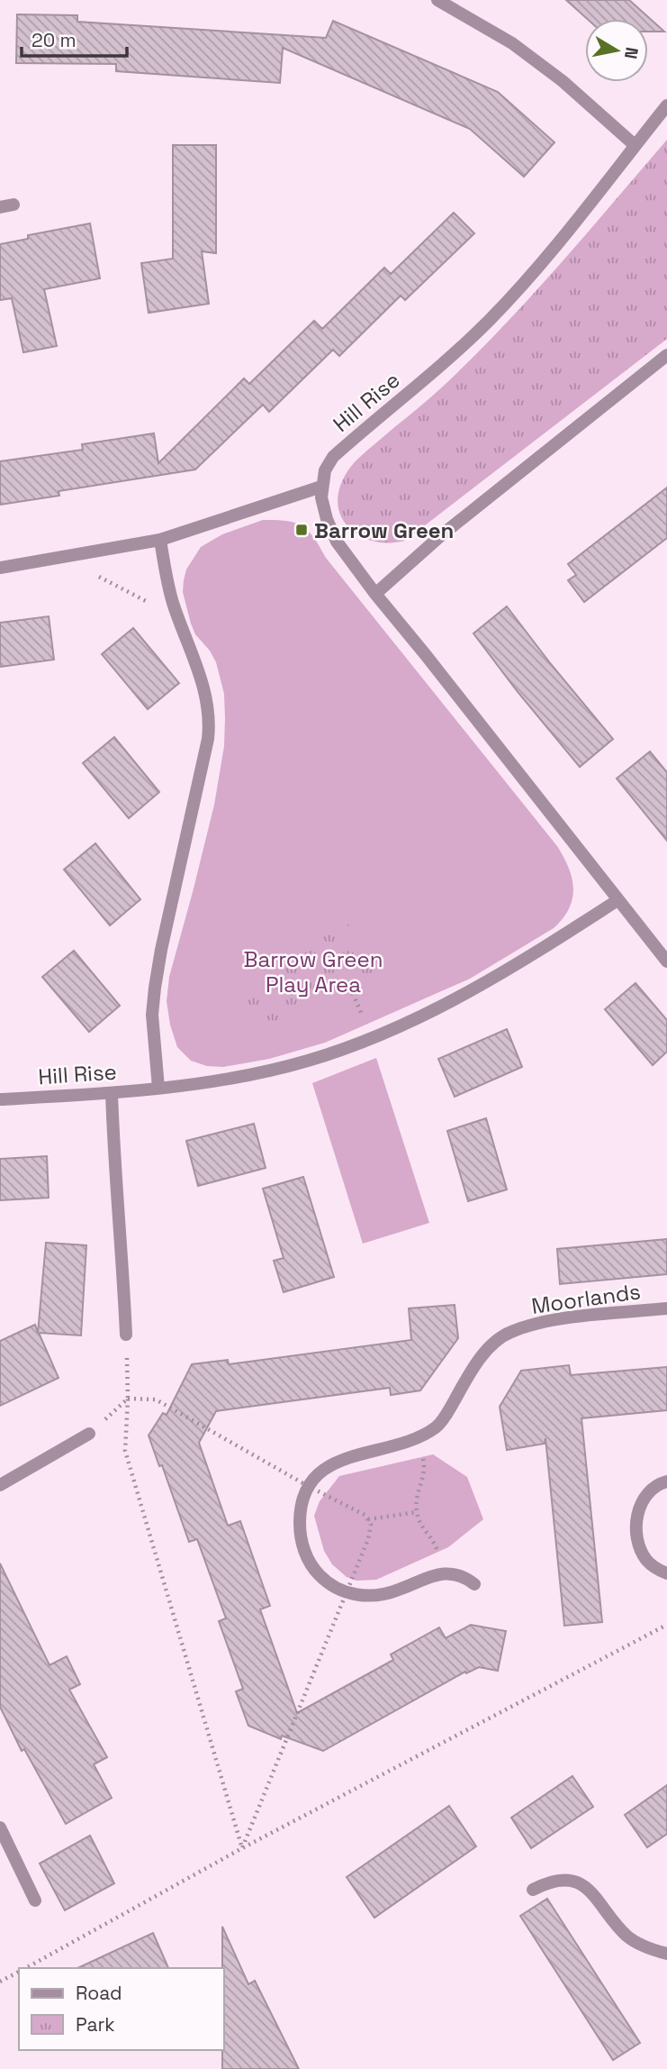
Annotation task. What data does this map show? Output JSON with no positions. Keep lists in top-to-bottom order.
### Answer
{
  "streets": {
    "street": ["Hill Rise", "Moorlands"]
  },
  "parks": ["Barrow Green Play Area"],
  "places": {
    "transit": ["Barrow Green"]
  },
  "legend": ["Road", "Park"],
  "scale_bar": "20 m",
  "north": "right"
}
